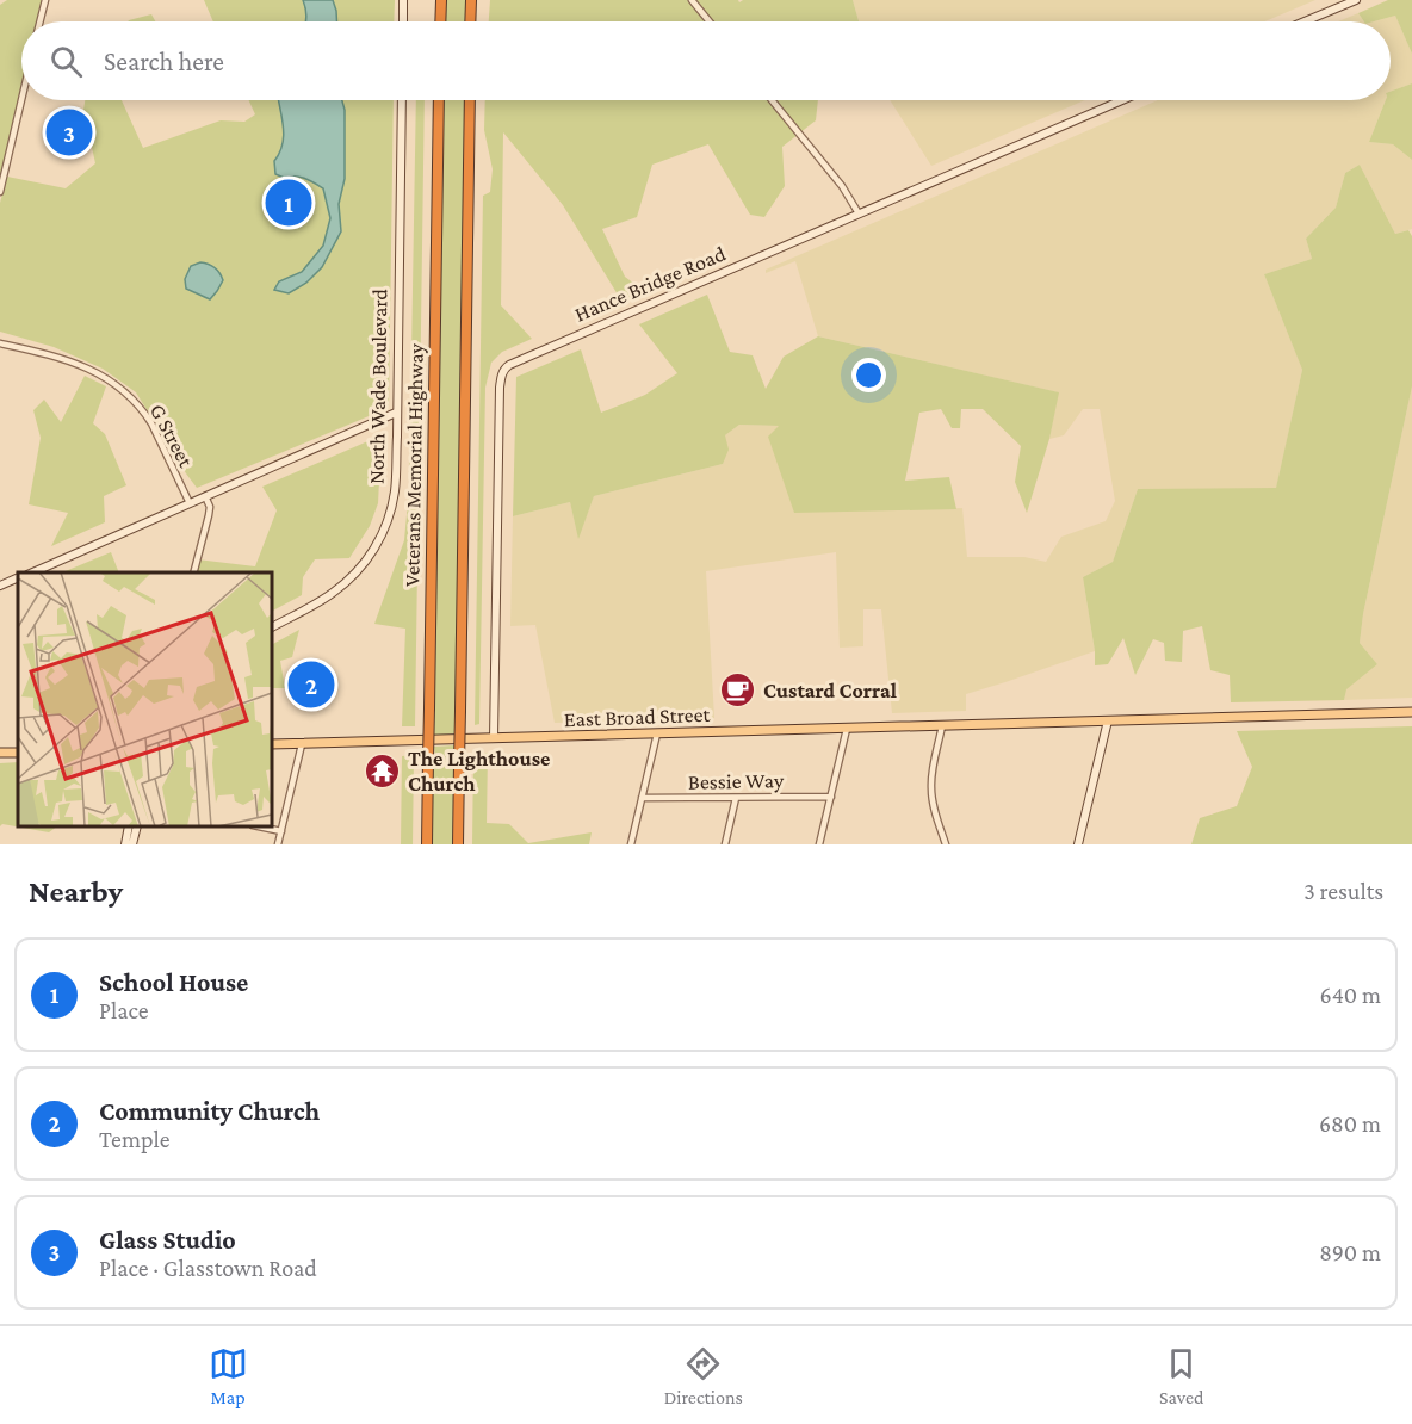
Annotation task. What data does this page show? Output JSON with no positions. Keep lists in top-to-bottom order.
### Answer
{
  "streets": {
    "highway": ["Veterans Memorial Highway"],
    "main road": ["East Broad Street"],
    "street": [
      "Hance Bridge Road",
      "North Wade Boulevard",
      "G Street",
      "Bessie Way"
    ]
  },
  "crossings": [
    ["Hance Bridge Road", "East Broad Street"]
  ],
  "places": {
    "cafe": ["Custard Corral"],
    "temple": ["The Lighthouse Church"]
  },
  "page": {
    "search": "Search here",
    "pins": ["3", "1", "2"],
    "heading": ["Nearby", "3 results"],
    "list": [
      {
        "mark": "1",
        "name": "School House",
        "note": "Place",
        "value": "640 m"
      },
      {
        "mark": "2",
        "name": "Community Church",
        "note": "Temple",
        "value": "680 m"
      },
      {
        "mark": "3",
        "name": "Glass Studio",
        "note": "Place · Glasstown Road",
        "value": "890 m"
      }
    ],
    "nav": ["Map", "Directions", "Saved"]
  }
}
